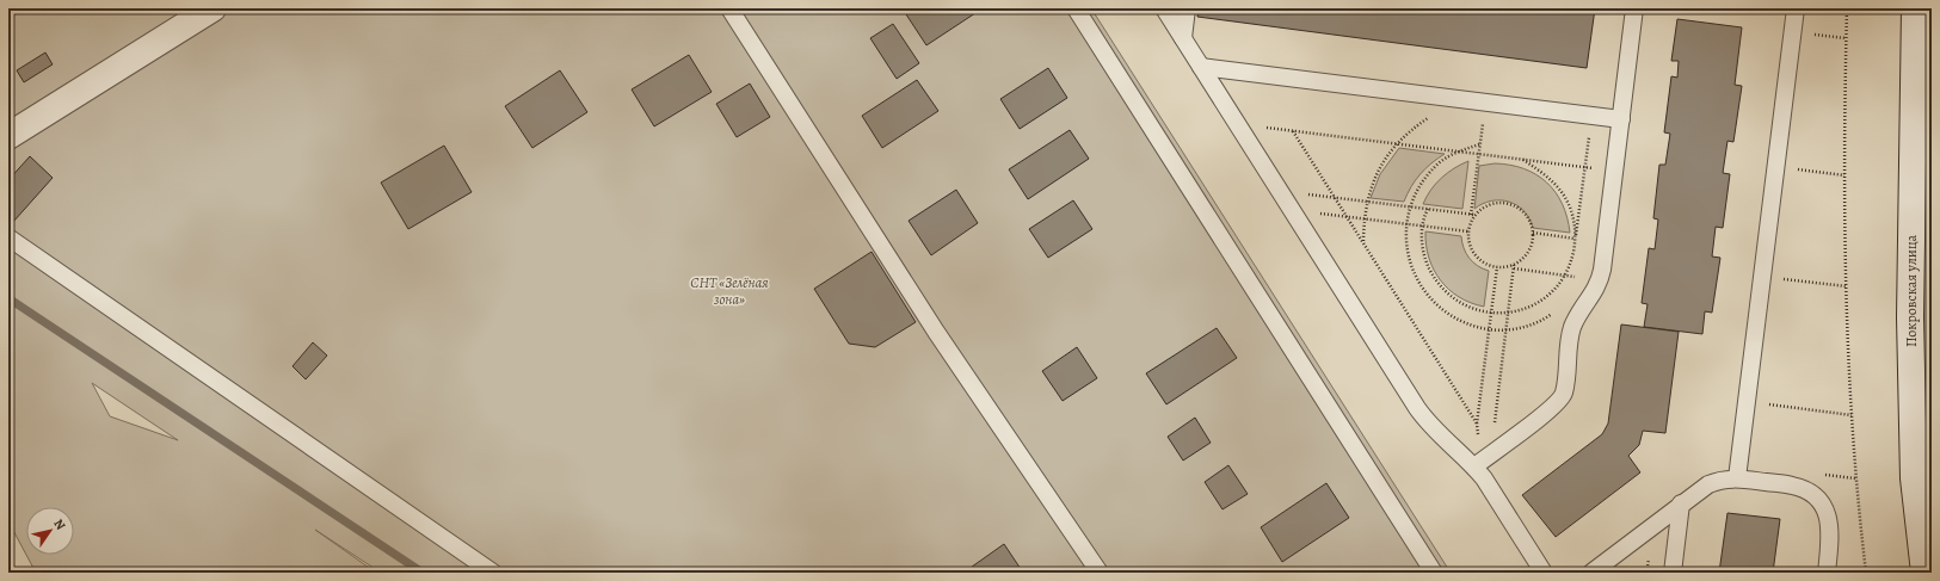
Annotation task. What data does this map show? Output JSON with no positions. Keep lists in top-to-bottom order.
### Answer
{
  "streets": {
    "main road": ["Покровская улица"]
  },
  "parks": ["СНТ «Зелёная зона»"],
  "north": "top right"
}
